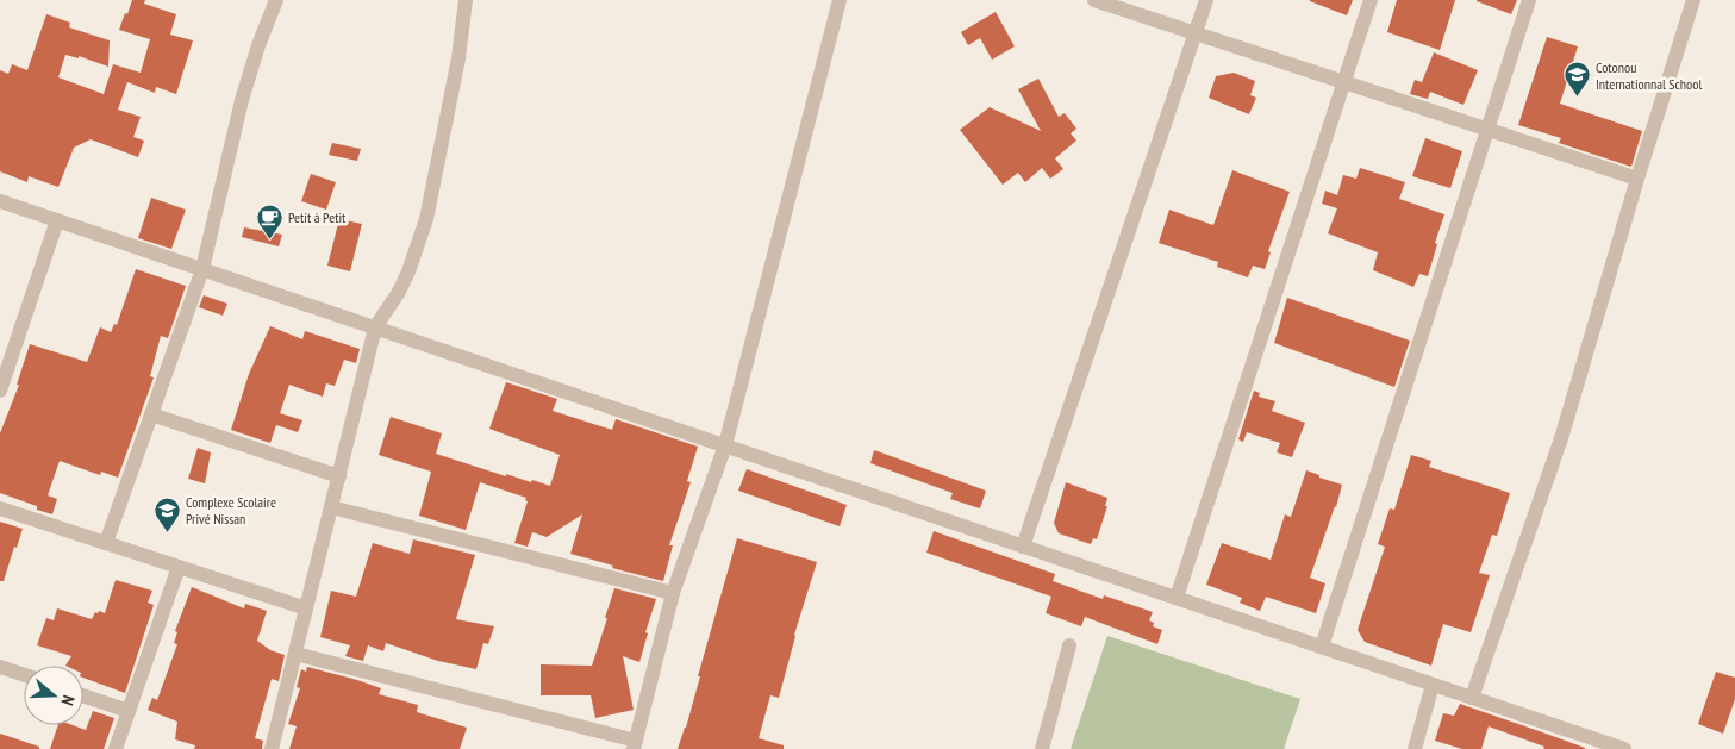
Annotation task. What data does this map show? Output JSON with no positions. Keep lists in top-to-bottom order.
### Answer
{
  "places": {
    "school or university": ["Cotonou Internationnal School", "Complexe Scolaire Privé Nissan"],
    "cafe": ["Petit à Petit"]
  },
  "north": "right"
}
